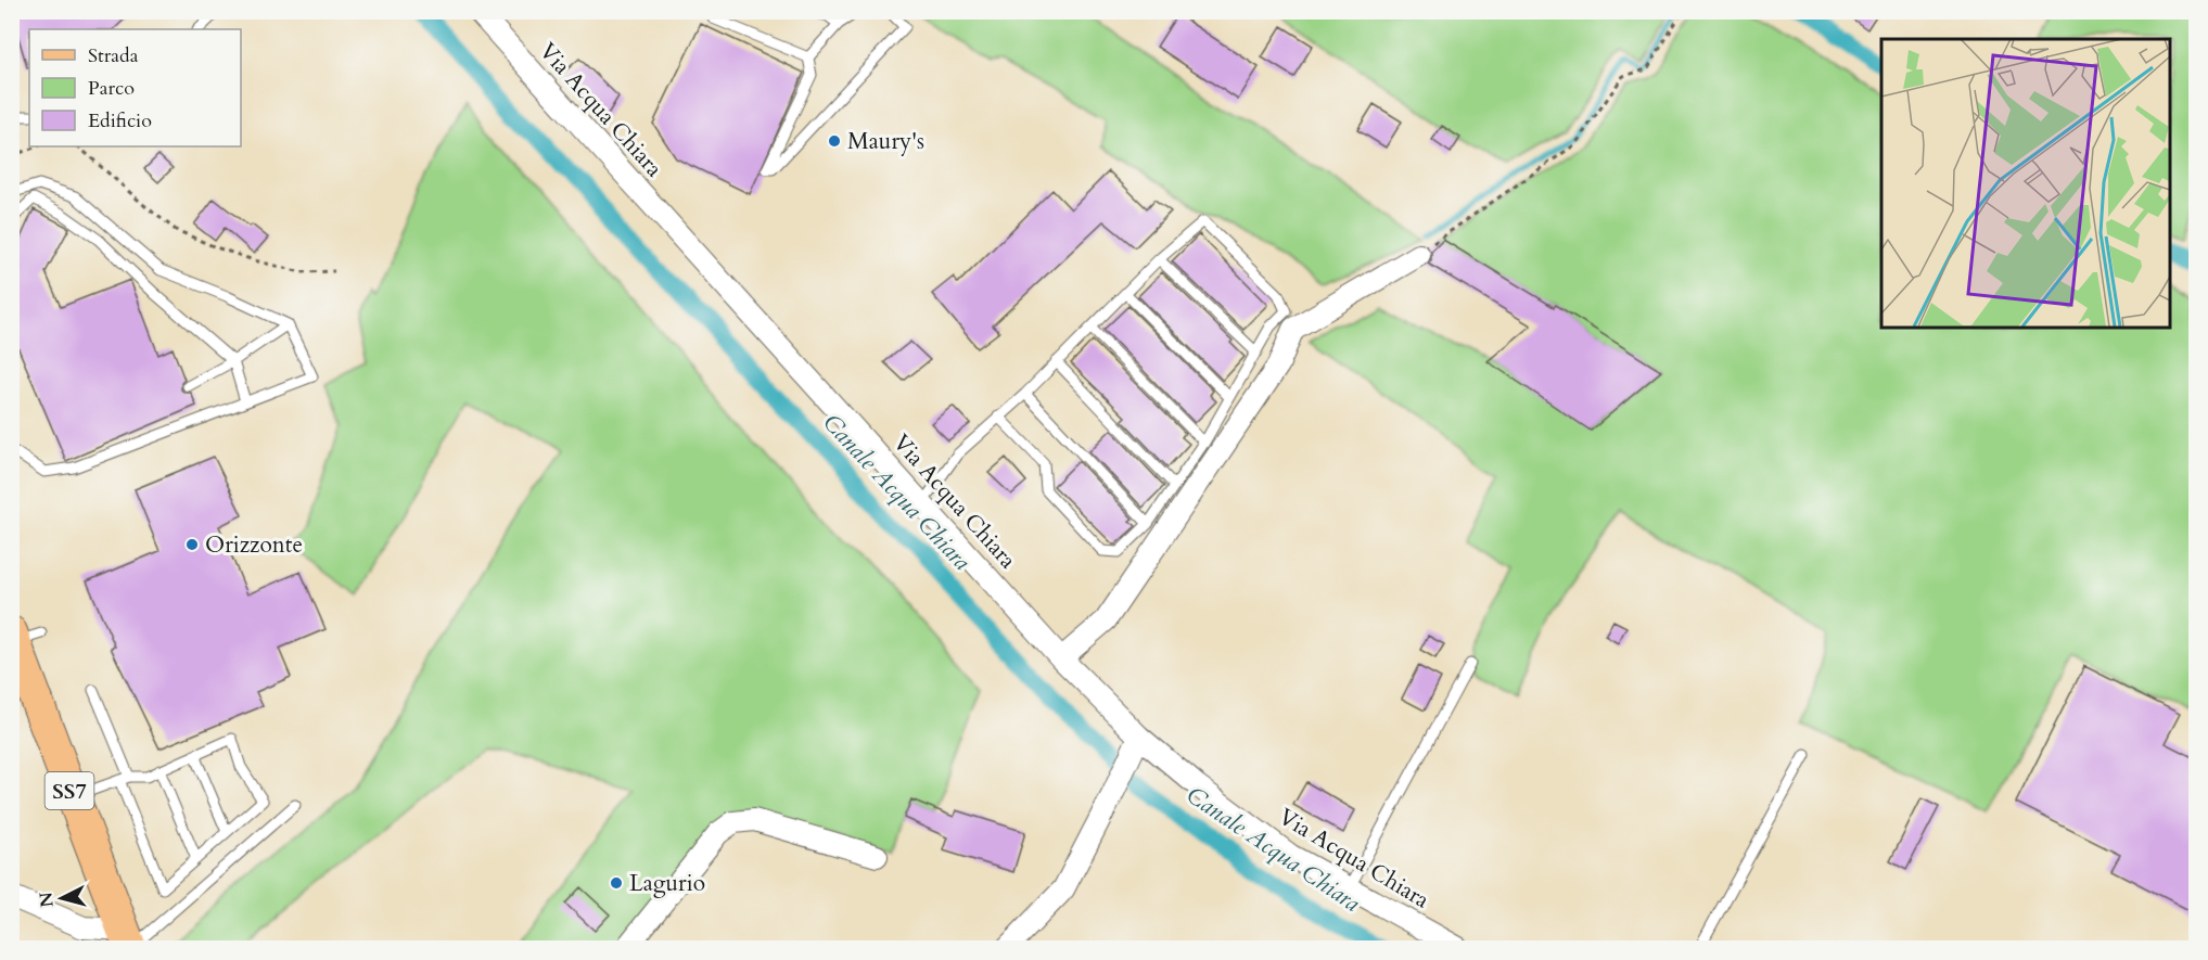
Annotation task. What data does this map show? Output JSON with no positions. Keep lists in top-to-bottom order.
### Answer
{
  "streets": {
    "main road": ["SS7"],
    "street": ["Via Acqua Chiara"]
  },
  "water": ["Canale Acqua Chiara"],
  "places": ["Maury's", "Orizzonte", "Lagurio"],
  "legend": ["Strada", "Parco", "Edificio"],
  "north": "left"
}
